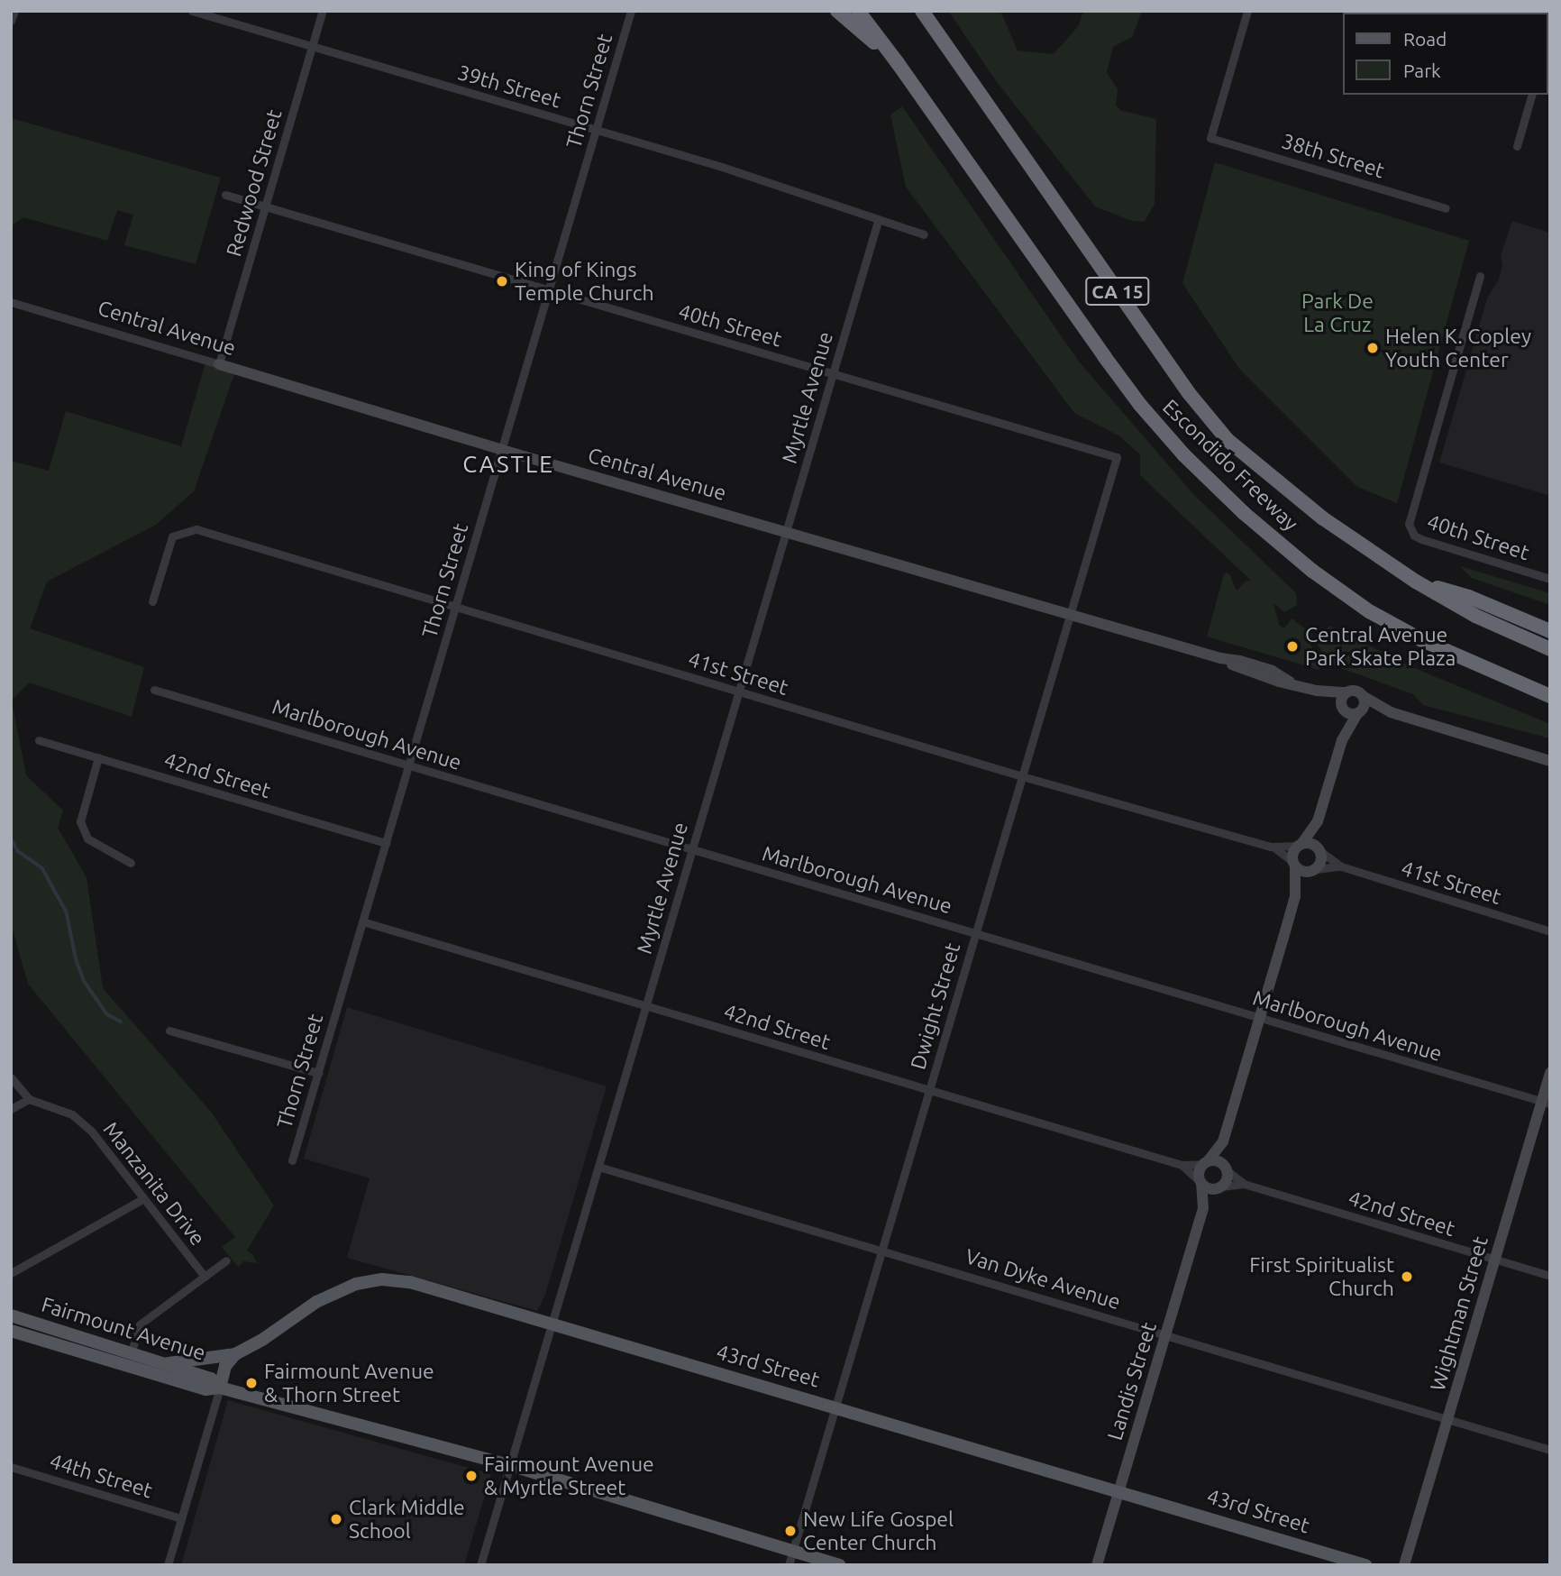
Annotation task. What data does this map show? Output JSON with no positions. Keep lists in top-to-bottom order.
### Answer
{
  "streets": {
    "highway": ["CA 15", "Escondido Freeway"],
    "main road": ["Fairmount Avenue", "43rd Street"],
    "street": [
      "39th Street",
      "Thorn Street",
      "38th Street",
      "Redwood Street",
      "40th Street",
      "Central Avenue",
      "Myrtle Avenue",
      "41st Street",
      "Marlborough Avenue",
      "42nd Street",
      "Dwight Street",
      "Manzanita Drive",
      "Van Dyke Avenue",
      "Wightman Street",
      "Landis Street",
      "44th Street"
    ]
  },
  "crossings": [
    ["39th Street", "Thorn Street"],
    ["39th Street", "Redwood Street"],
    ["39th Street", "Myrtle Avenue"],
    ["Thorn Street", "40th Street"],
    ["Thorn Street", "Central Avenue"],
    ["Thorn Street", "41st Street"],
    ["Thorn Street", "Marlborough Avenue"],
    ["Thorn Street", "42nd Street"],
    ["Redwood Street", "40th Street"],
    ["Redwood Street", "Central Avenue"],
    ["40th Street", "Myrtle Avenue"],
    ["40th Street", "Dwight Street"],
    ["Central Avenue", "Myrtle Avenue"],
    ["Central Avenue", "Dwight Street"],
    ["Myrtle Avenue", "41st Street"],
    ["Myrtle Avenue", "Marlborough Avenue"],
    ["Myrtle Avenue", "42nd Street"],
    ["Myrtle Avenue", "Van Dyke Avenue"],
    ["Myrtle Avenue", "Fairmount Avenue"],
    ["Myrtle Avenue", "43rd Street"],
    ["41st Street", "Dwight Street"],
    ["Marlborough Avenue", "Dwight Street"],
    ["Marlborough Avenue", "Wightman Street"],
    ["42nd Street", "Dwight Street"],
    ["42nd Street", "Wightman Street"],
    ["42nd Street", "Landis Street"],
    ["Dwight Street", "Van Dyke Avenue"],
    ["Dwight Street", "Fairmount Avenue"],
    ["Dwight Street", "43rd Street"],
    ["Van Dyke Avenue", "Wightman Street"],
    ["Van Dyke Avenue", "Landis Street"],
    ["Fairmount Avenue", "43rd Street"],
    ["43rd Street", "Landis Street"]
  ],
  "districts": ["CASTLE"],
  "parks": ["Park De La Cruz"],
  "places": [
    "King of Kings Temple Church",
    "Helen K. Copley Youth Center",
    "Central Avenue Park Skate Plaza",
    "First Spiritualist Church",
    "Fairmount Avenue & Thorn Street",
    "Fairmount Avenue & Myrtle Street",
    "Clark Middle School",
    "New Life Gospel Center Church"
  ],
  "legend": ["Road", "Park"]
}
